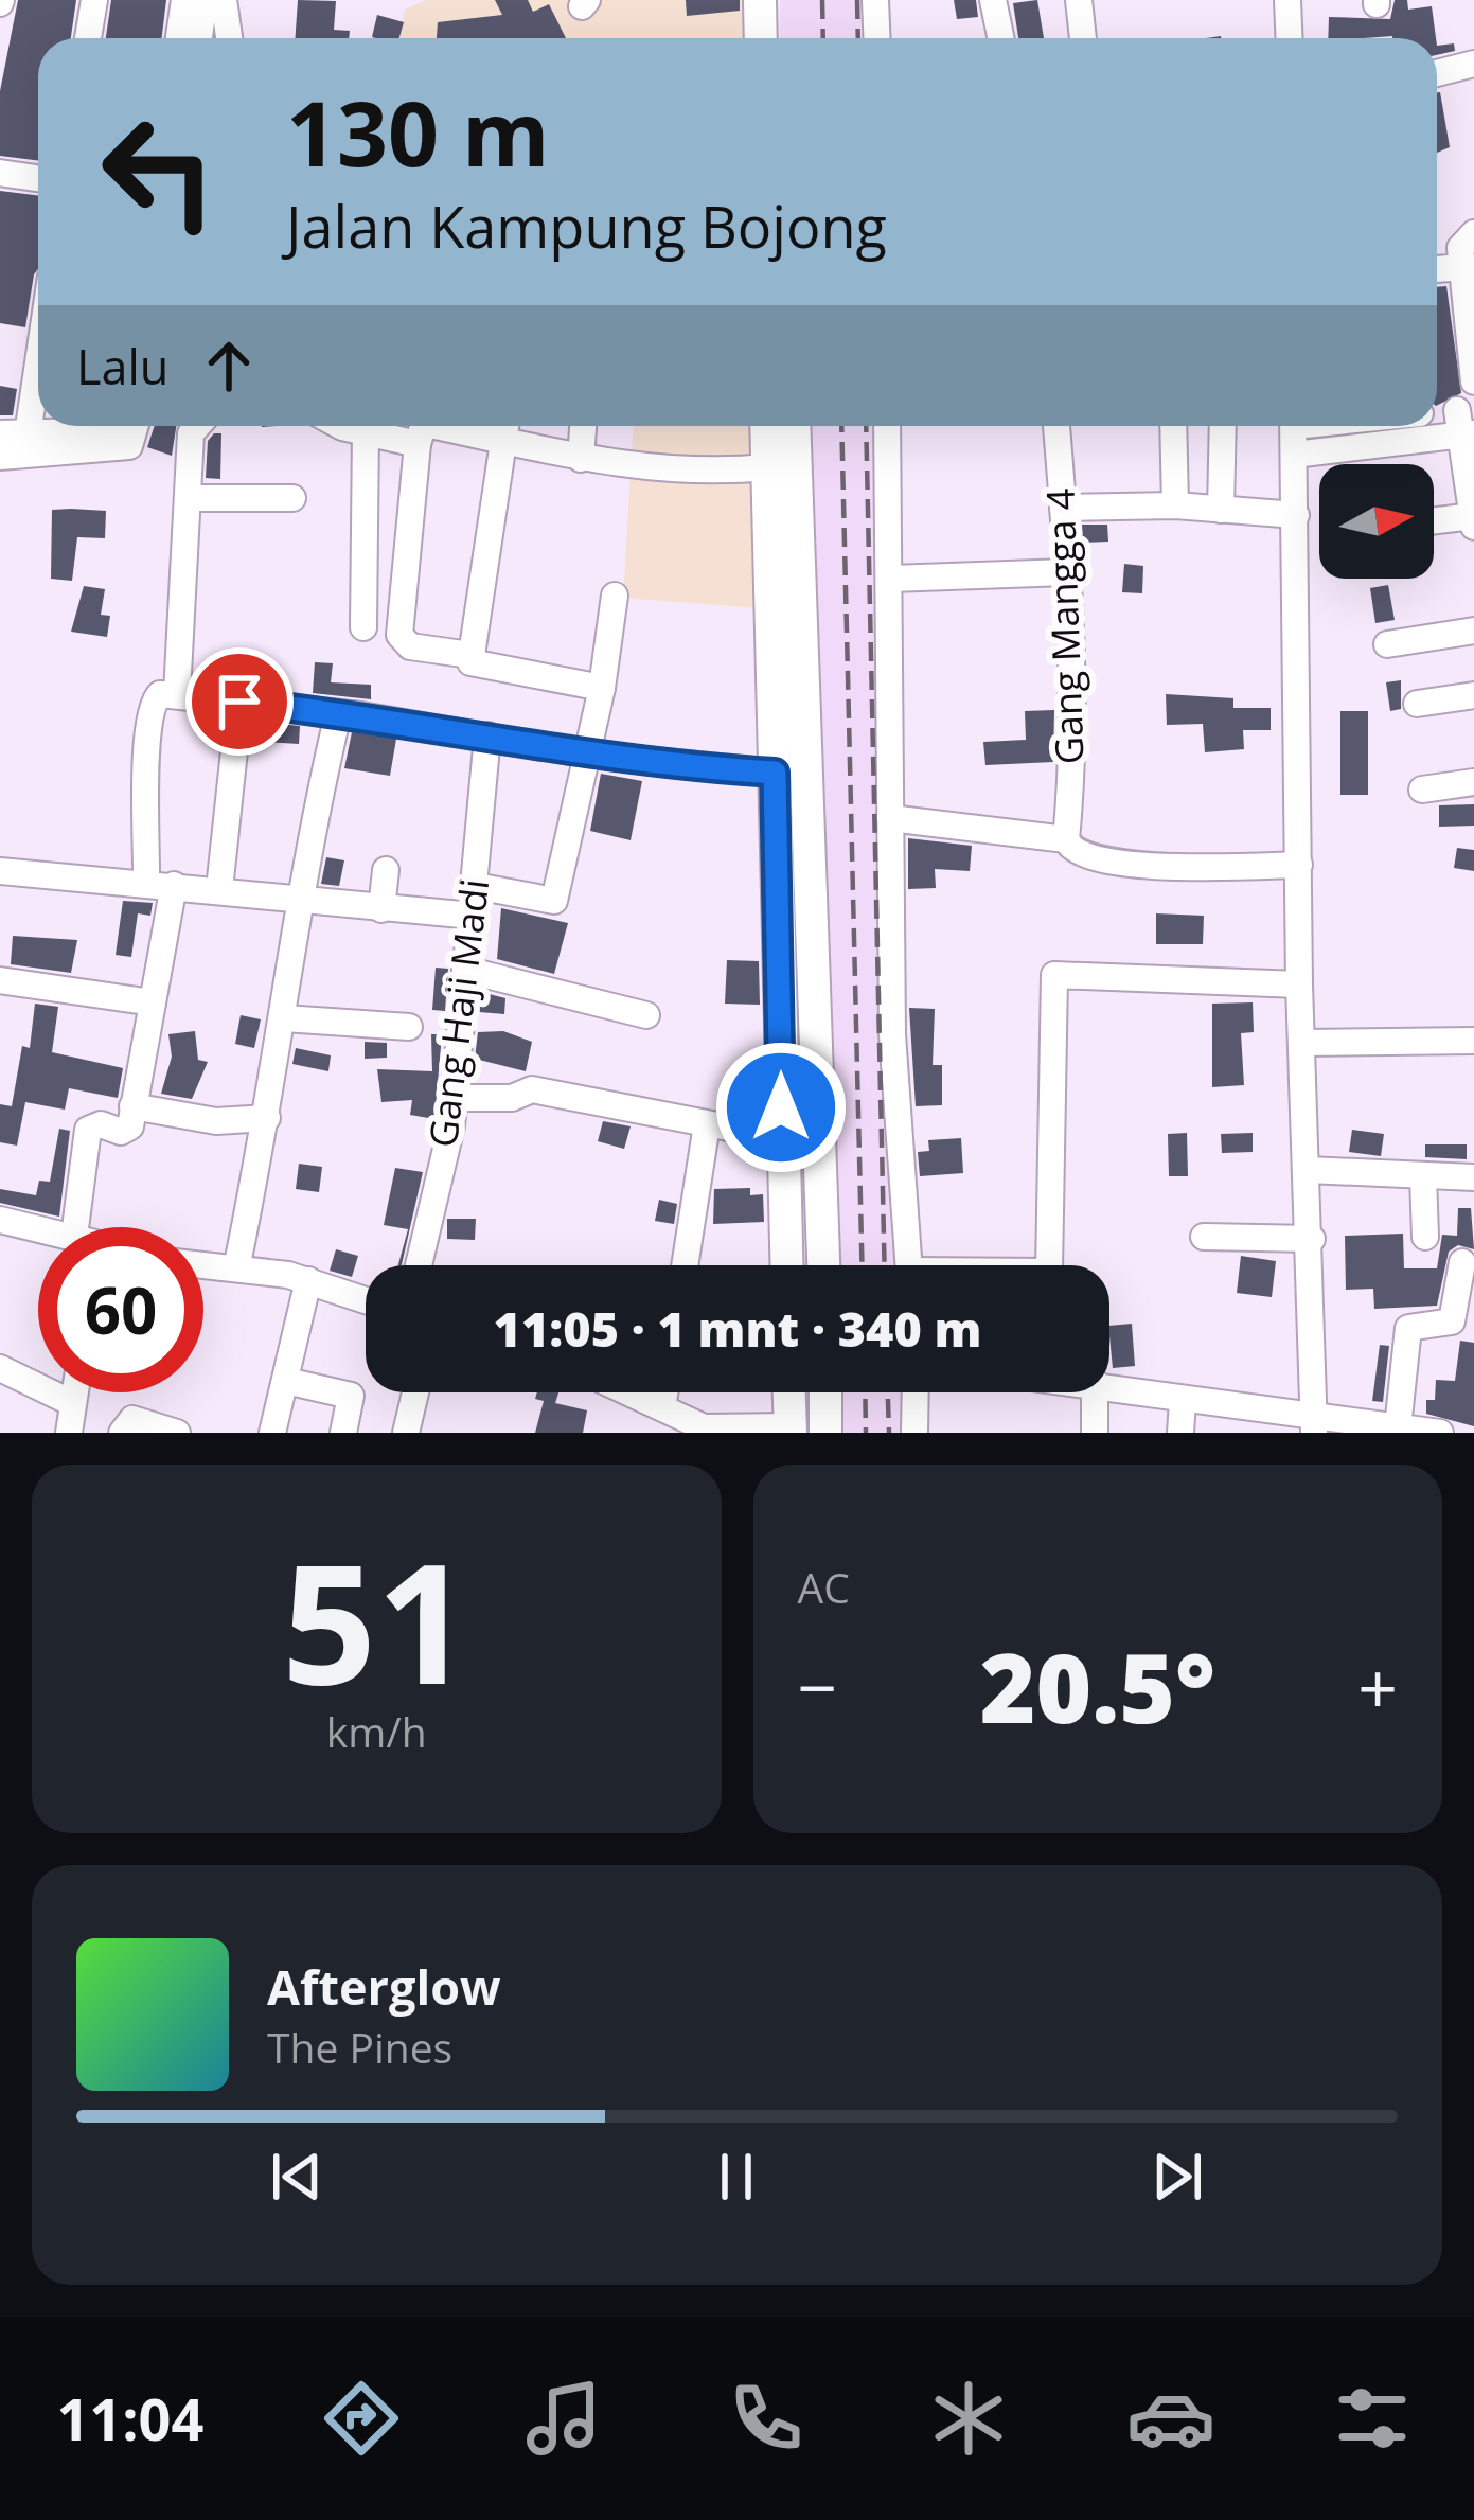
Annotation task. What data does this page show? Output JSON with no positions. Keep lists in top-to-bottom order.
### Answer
{
  "streets": {
    "street": ["Gang Mangga 4", "Gang Haji Madi"]
  },
  "north": "right",
  "page": {
    "turn": ["130 m", "Jalan Kampung Bojong"],
    "then": "Lalu",
    "limit": "60",
    "trip": "11:05 · 1 mnt · 340 m",
    "tile": [
      ["51", "km/h"],
      "AC"
    ],
    "heat": ["−", "20.5°", "+"],
    "song": ["Afterglow", "The Pines"],
    "tabs": "11:04"
  }
}
